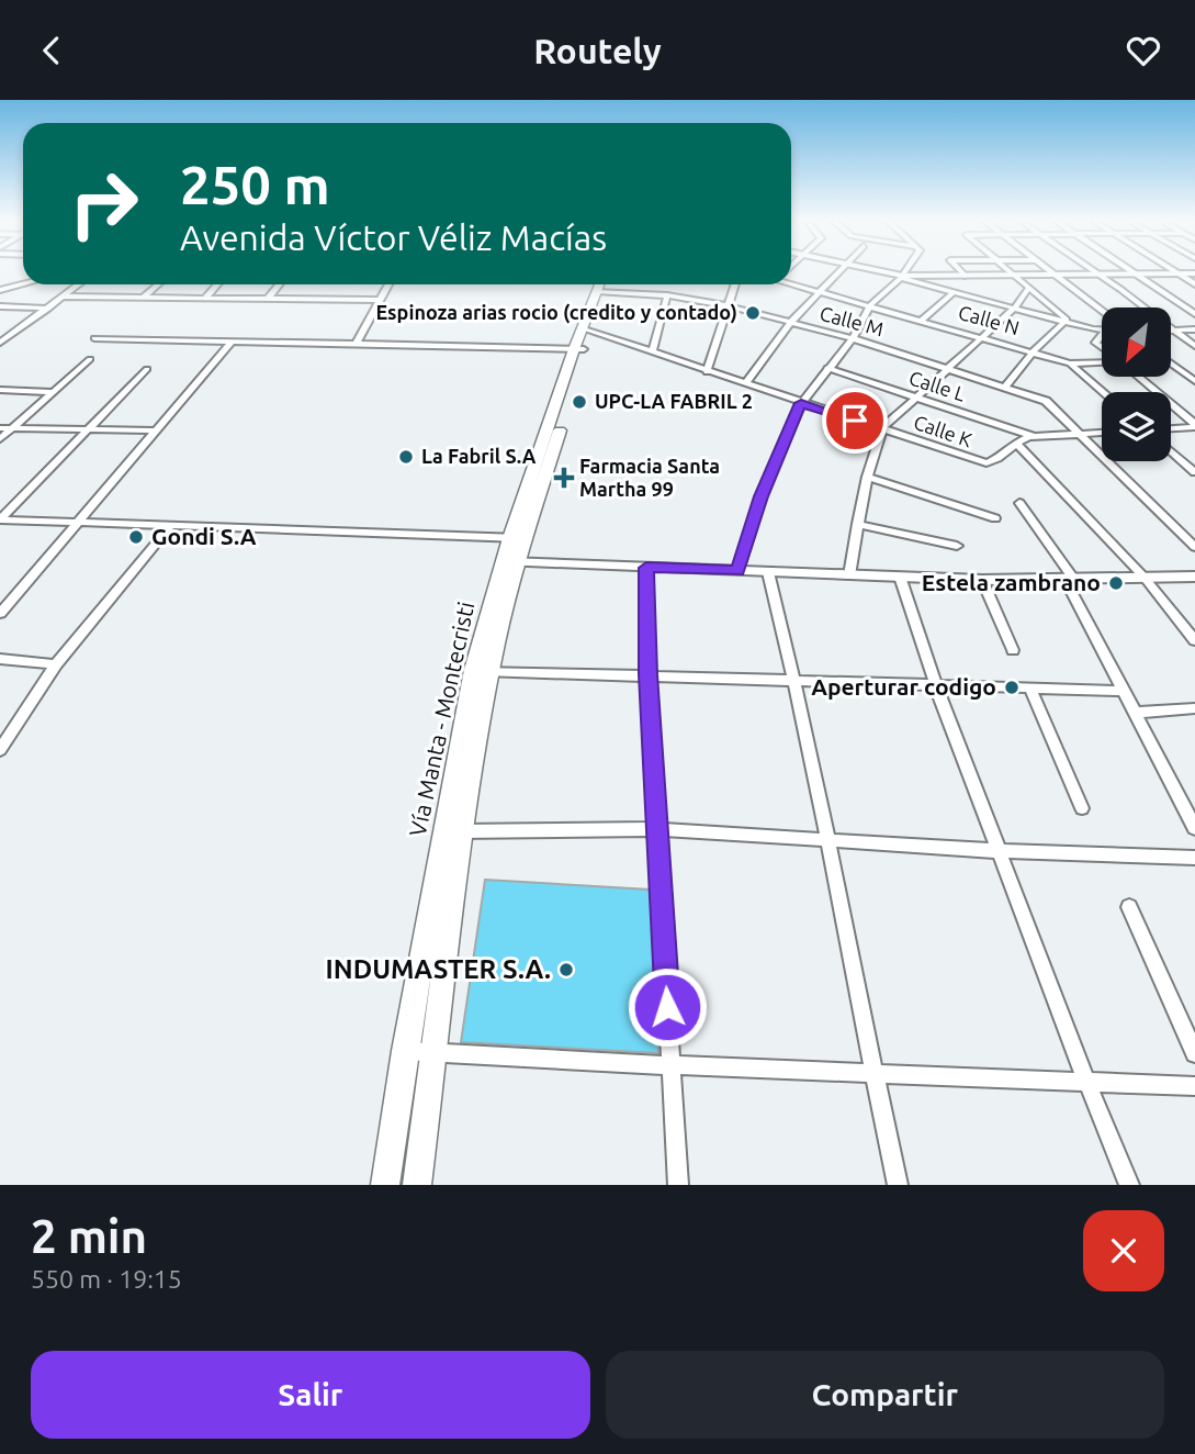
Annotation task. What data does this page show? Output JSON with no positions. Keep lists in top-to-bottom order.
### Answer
{
  "streets": {
    "main road": ["Vía Manta - Montecristi"],
    "street": [
      "Calle N",
      "Calle M",
      "Calle L",
      "Calle K"
    ]
  },
  "crossings": [
    ["Calle M", "Calle K"],
    ["Calle M", "Vía Manta - Montecristi"],
    ["Calle L", "Calle K"],
    ["Calle K", "Vía Manta - Montecristi"]
  ],
  "places": {
    "other": [
      "Espinoza arias rocio (credito y contado)",
      "UPC-LA FABRIL 2",
      "La Fabril S.A",
      "Gondi S.A",
      "Estela zambrano",
      "Aperturar codigo",
      "INDUMASTER S.A."
    ],
    "health": ["Farmacia Santa Martha 99"]
  },
  "north": "bottom left",
  "page": {
    "header": "Routely",
    "turn": ["250 m", "Avenida Víctor Véliz Macías"],
    "heading": ["2 min", "550 m · 19:15"],
    "buttons": ["Salir", "Compartir"]
  }
}
